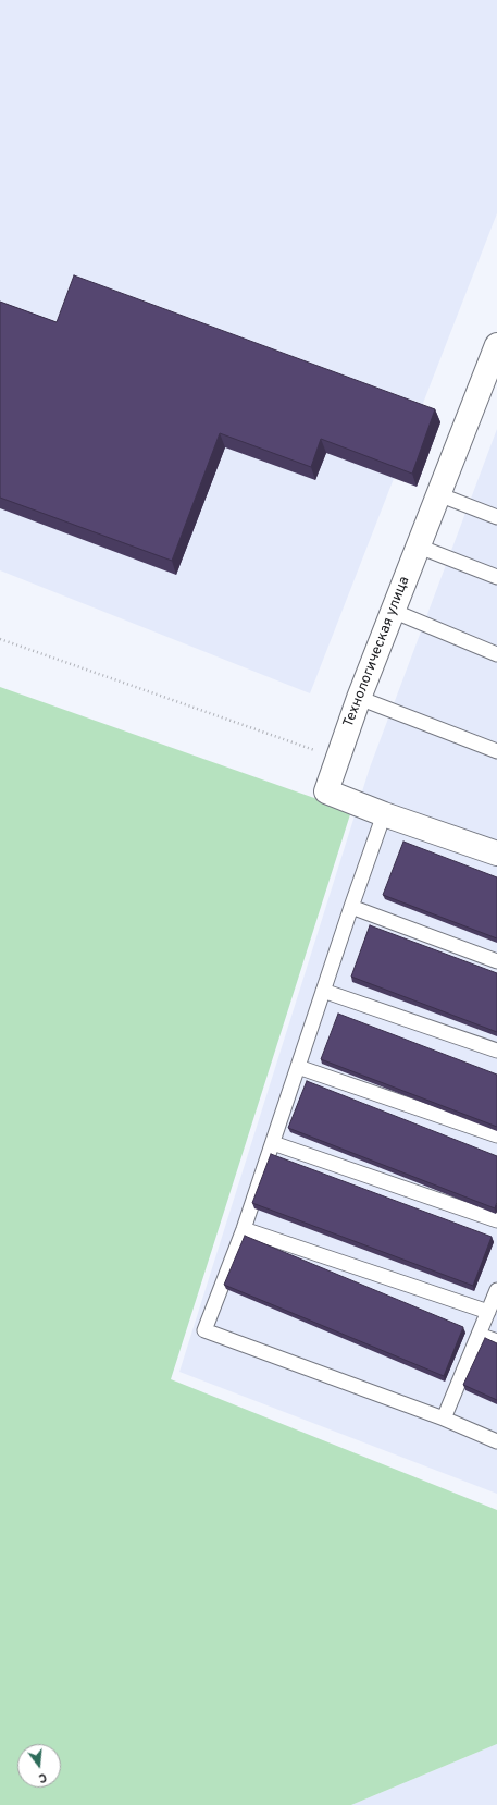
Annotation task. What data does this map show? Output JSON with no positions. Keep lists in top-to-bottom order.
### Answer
{
  "streets": {
    "street": ["Технологическая улица"]
  },
  "north": "bottom"
}
